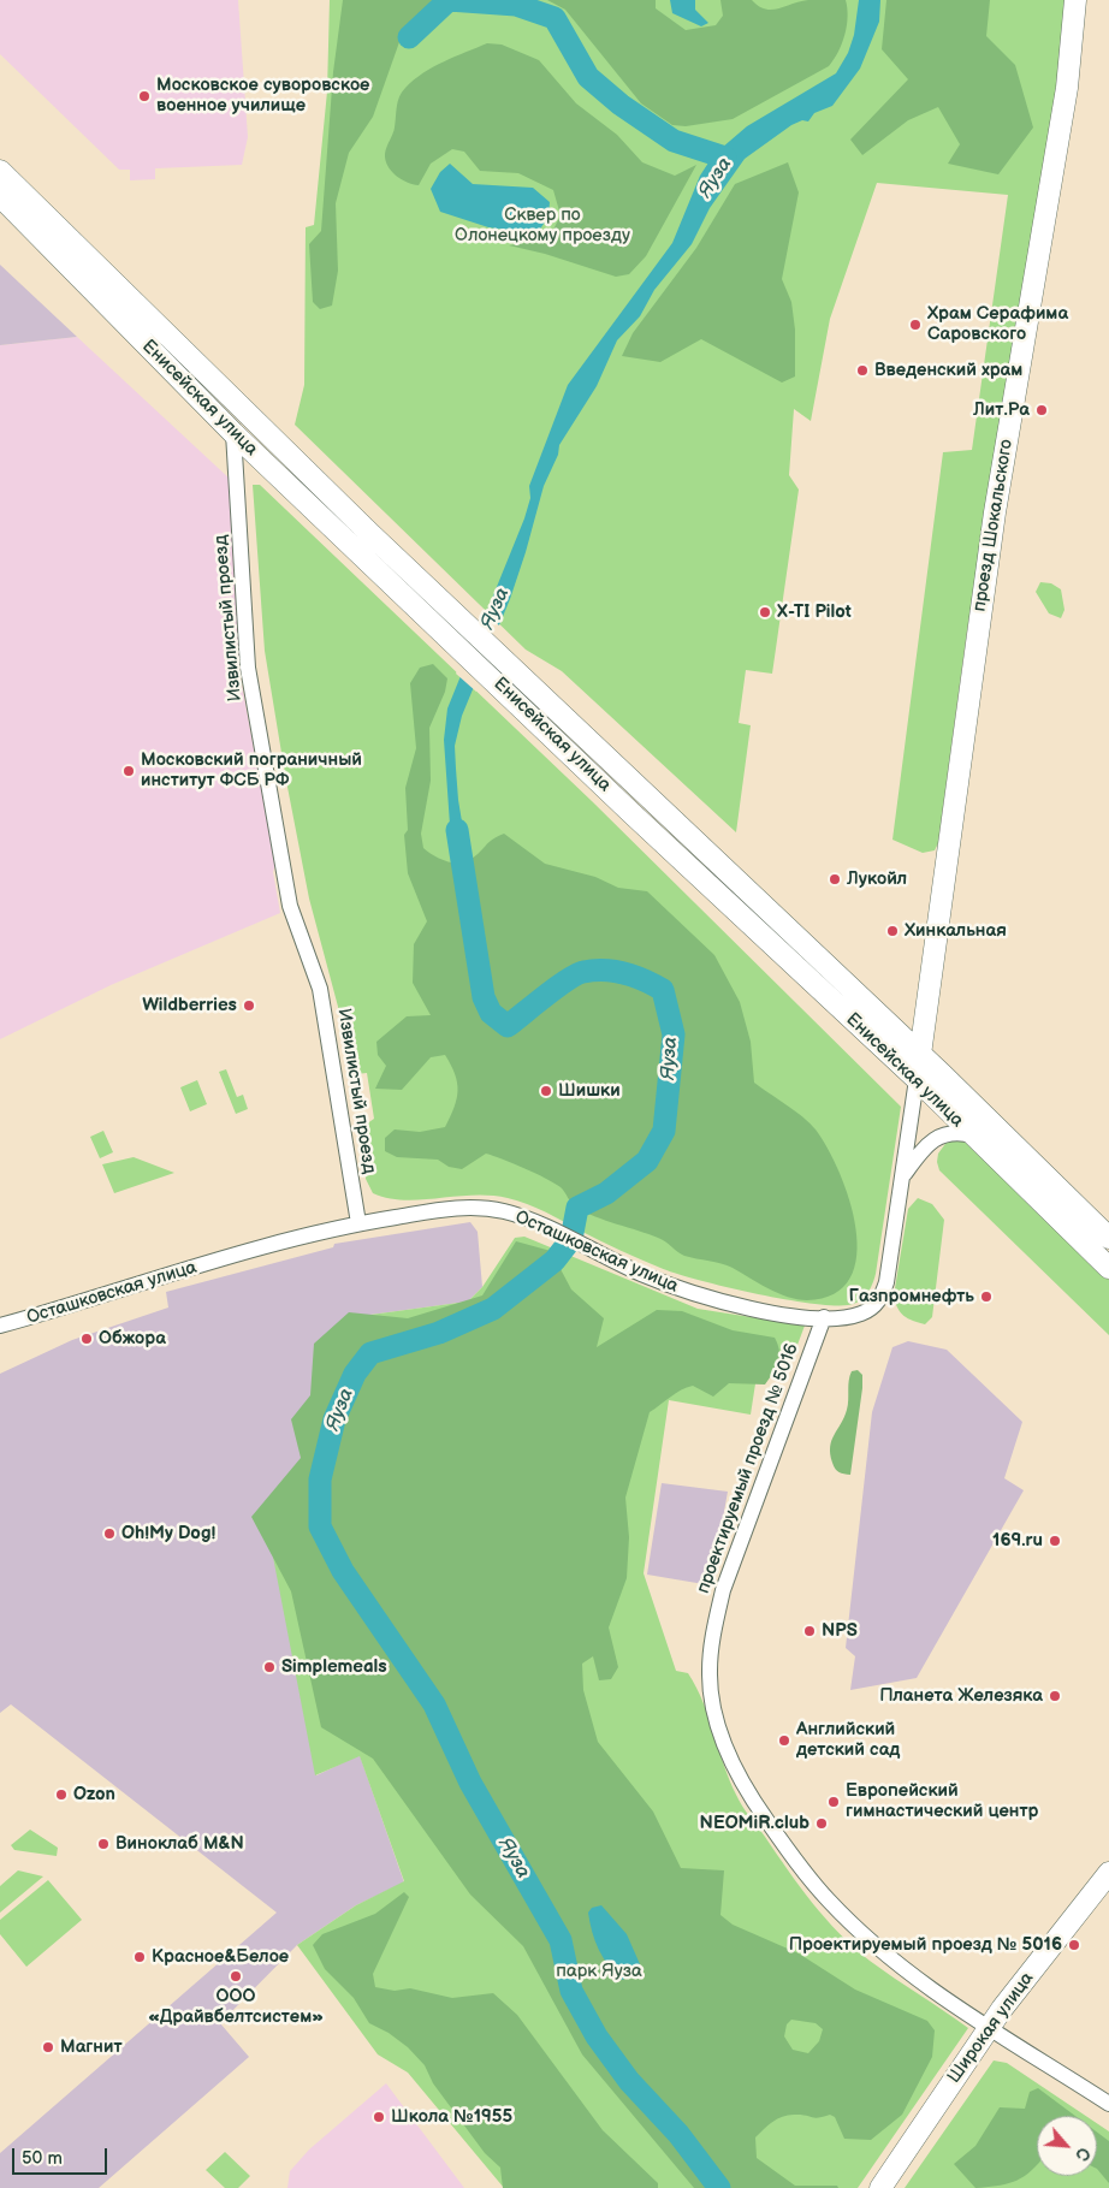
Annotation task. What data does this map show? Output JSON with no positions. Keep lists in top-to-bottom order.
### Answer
{
  "streets": {
    "main road": [
      "Енисейская улица",
      "проезд Шокальского",
      "Осташковская улица",
      "Широкая улица"
    ],
    "street": ["Извилистый проезд", "проектируемый проезд № 5016"]
  },
  "crossings": [
    ["Енисейская улица", "проезд Шокальского"],
    ["Енисейская улица", "Извилистый проезд"],
    ["Енисейская улица", "Осташковская улица"],
    ["проезд Шокальского", "Осташковская улица"],
    ["Извилистый проезд", "Осташковская улица"],
    ["Осташковская улица", "проектируемый проезд № 5016"],
    ["проектируемый проезд № 5016", "Широкая улица"]
  ],
  "water": ["Яуза"],
  "parks": ["Сквер по Олонецкому проезду", "парк Яуза"],
  "places": [
    "Московское суворовское военное училище",
    "Храм Серафима Саровского",
    "Введенский храм",
    "Лит.Ра",
    "X-TI Pilot",
    "Московский пограничный институт ФСБ РФ",
    "Лукойл",
    "Хинкальная",
    "Wildberries",
    "Шишки",
    "Газпромнефть",
    "Обжора",
    "Oh!My Dog!",
    "169.ru",
    "NPS",
    "Simplemeals",
    "Планета Железяка",
    "Английский детский сад",
    "Ozon",
    "Европейский гимнастический центр",
    "NEOMiR.club",
    "Виноклаб М&N",
    "Проектируемый проезд № 5016",
    "Красное&Белое",
    "ООО «Драйвбелтсистем»",
    "Магнит",
    "Школа №1955"
  ],
  "scale_bar": "50 m",
  "north": "bottom right"
}
